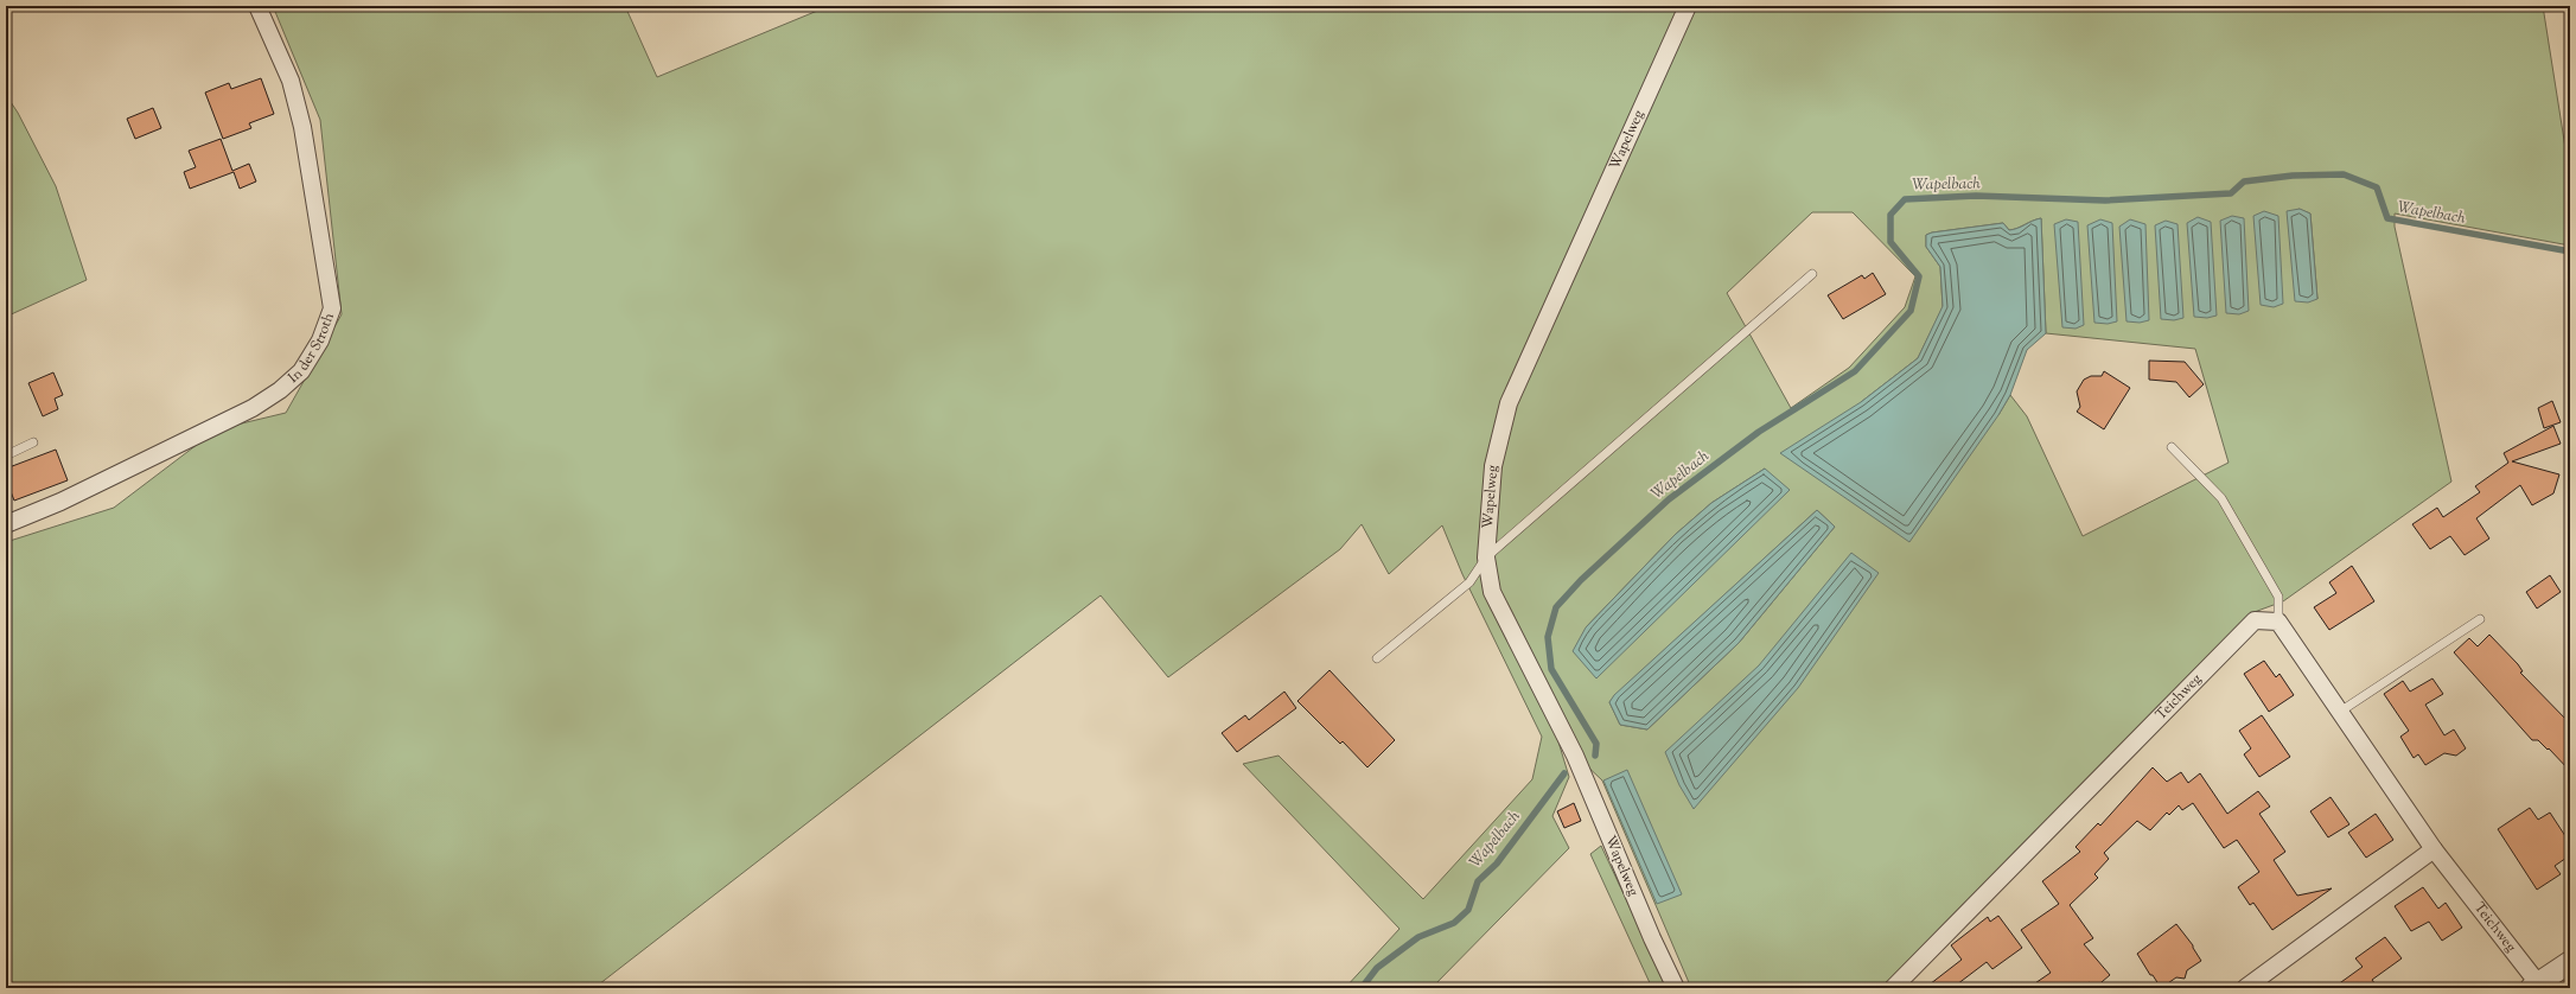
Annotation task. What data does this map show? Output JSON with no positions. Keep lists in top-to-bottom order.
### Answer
{
  "streets": {
    "street": ["Wapelweg", "In der Stroth", "Teichweg"]
  },
  "water": ["Wapelbach"]
}
